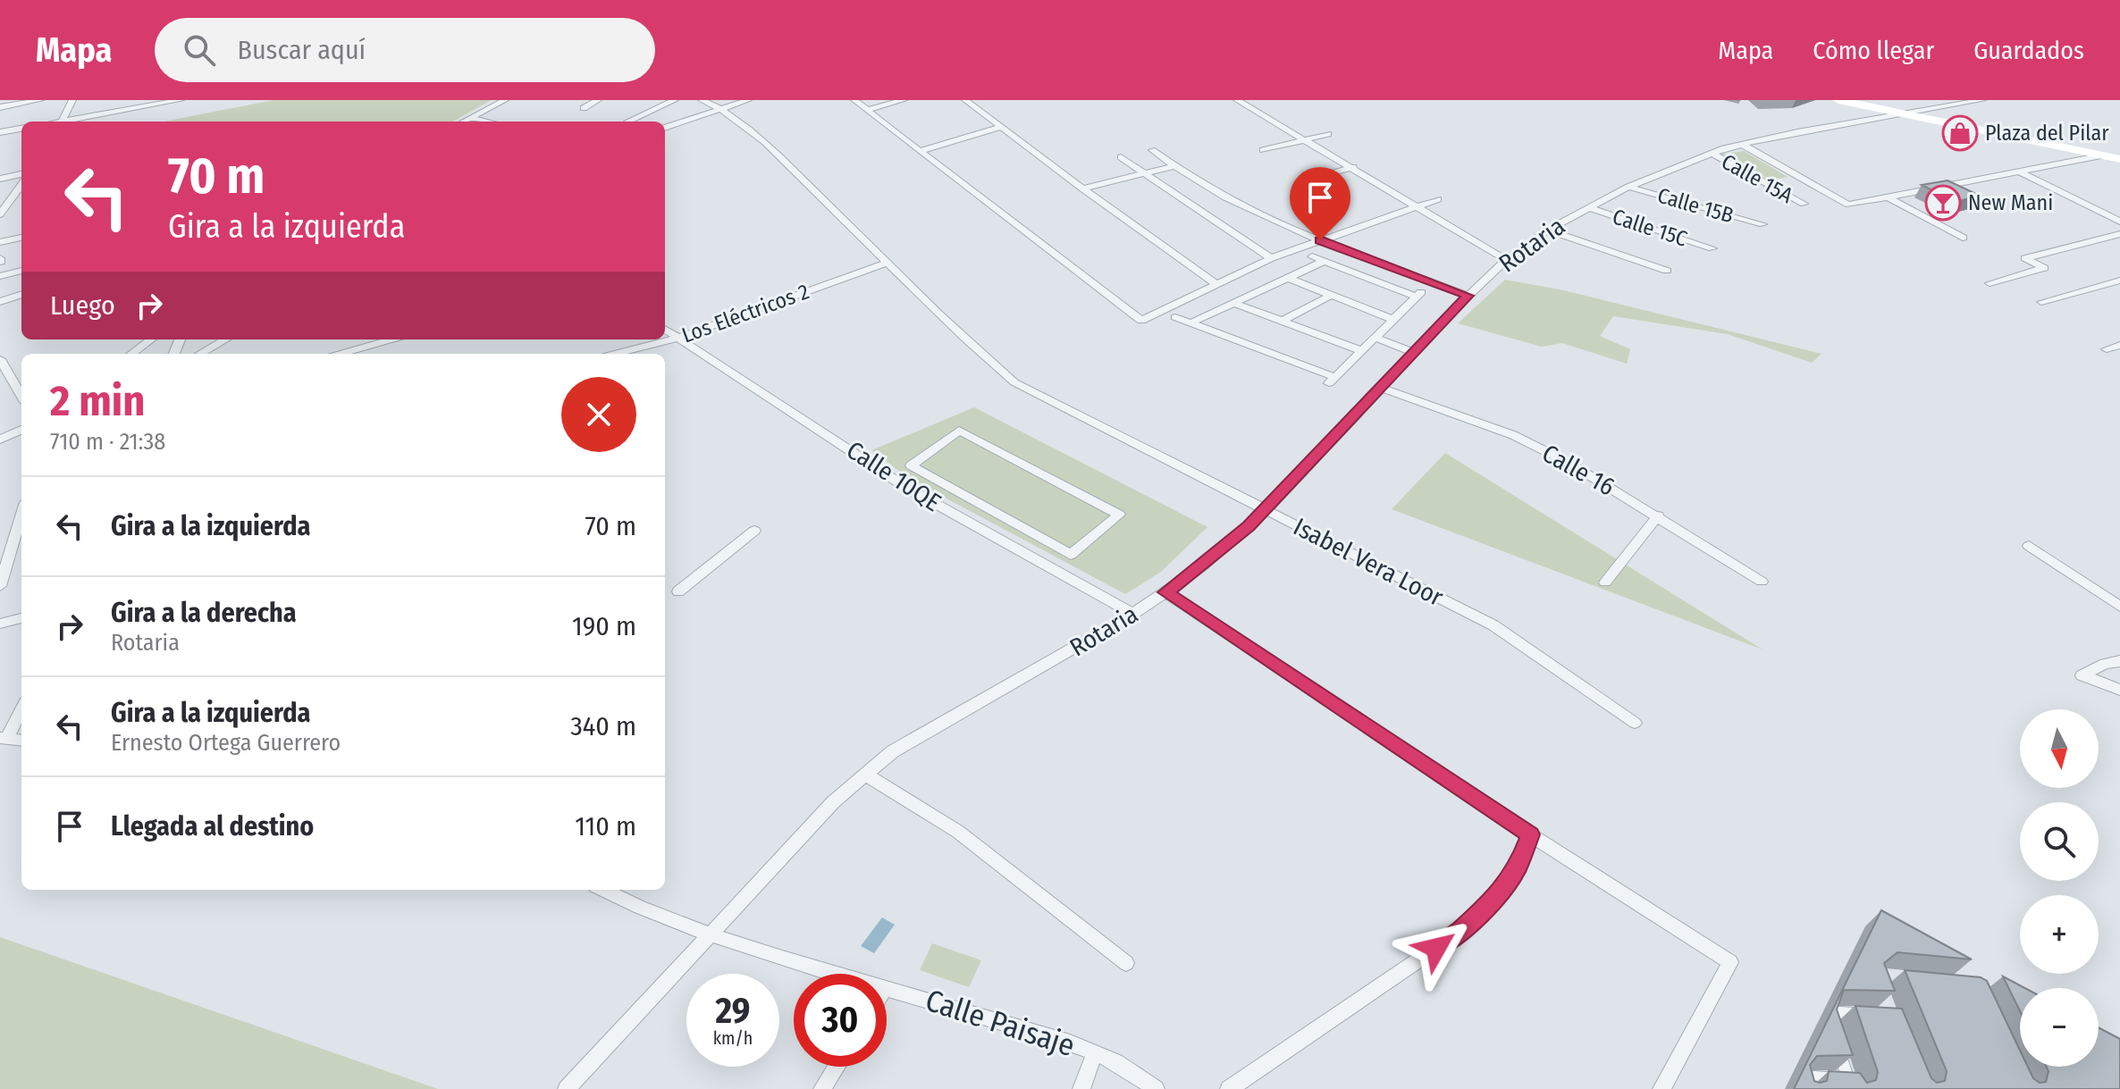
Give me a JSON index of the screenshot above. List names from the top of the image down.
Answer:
{
  "streets": {
    "street": [
      "Calle 15A",
      "Calle 15B",
      "Calle 15C",
      "Rotaria",
      "Los Eléctricos 2",
      "Calle 16",
      "Calle 10QE",
      "Isabel Vera Loor",
      "Calle Paisaje"
    ]
  },
  "crossings": [
    ["Calle 15A", "Rotaria"],
    ["Calle 15B", "Rotaria"],
    ["Calle 15C", "Rotaria"],
    ["Rotaria", "Calle 16"],
    ["Rotaria", "Calle 10QE"],
    ["Rotaria", "Isabel Vera Loor"],
    ["Rotaria", "Calle Paisaje"],
    ["Los Eléctricos 2", "Calle 10QE"],
    ["Los Eléctricos 2", "Isabel Vera Loor"]
  ],
  "places": {
    "shop": ["Plaza del Pilar"],
    "bar": ["New Mani"]
  },
  "north": "bottom",
  "page": {
    "header": "Mapa",
    "search": "Buscar aquí",
    "nav": ["Mapa", "Cómo llegar", "Guardados"],
    "turn": ["70 m", "Gira a la izquierda"],
    "then": "Luego",
    "heading": ["2 min", "710 m · 21:38"],
    "list": [
      {
        "name": "Gira a la izquierda",
        "value": "70 m"
      },
      {
        "name": "Gira a la derecha",
        "note": "Rotaria",
        "value": "190 m"
      },
      {
        "name": "Gira a la izquierda",
        "note": "Ernesto Ortega Guerrero",
        "value": "340 m"
      },
      {
        "name": "Llegada al destino",
        "value": "110 m"
      }
    ],
    "map_buttons": ["+", "−"],
    "speed": "29 km/h",
    "limit": "30"
  }
}
